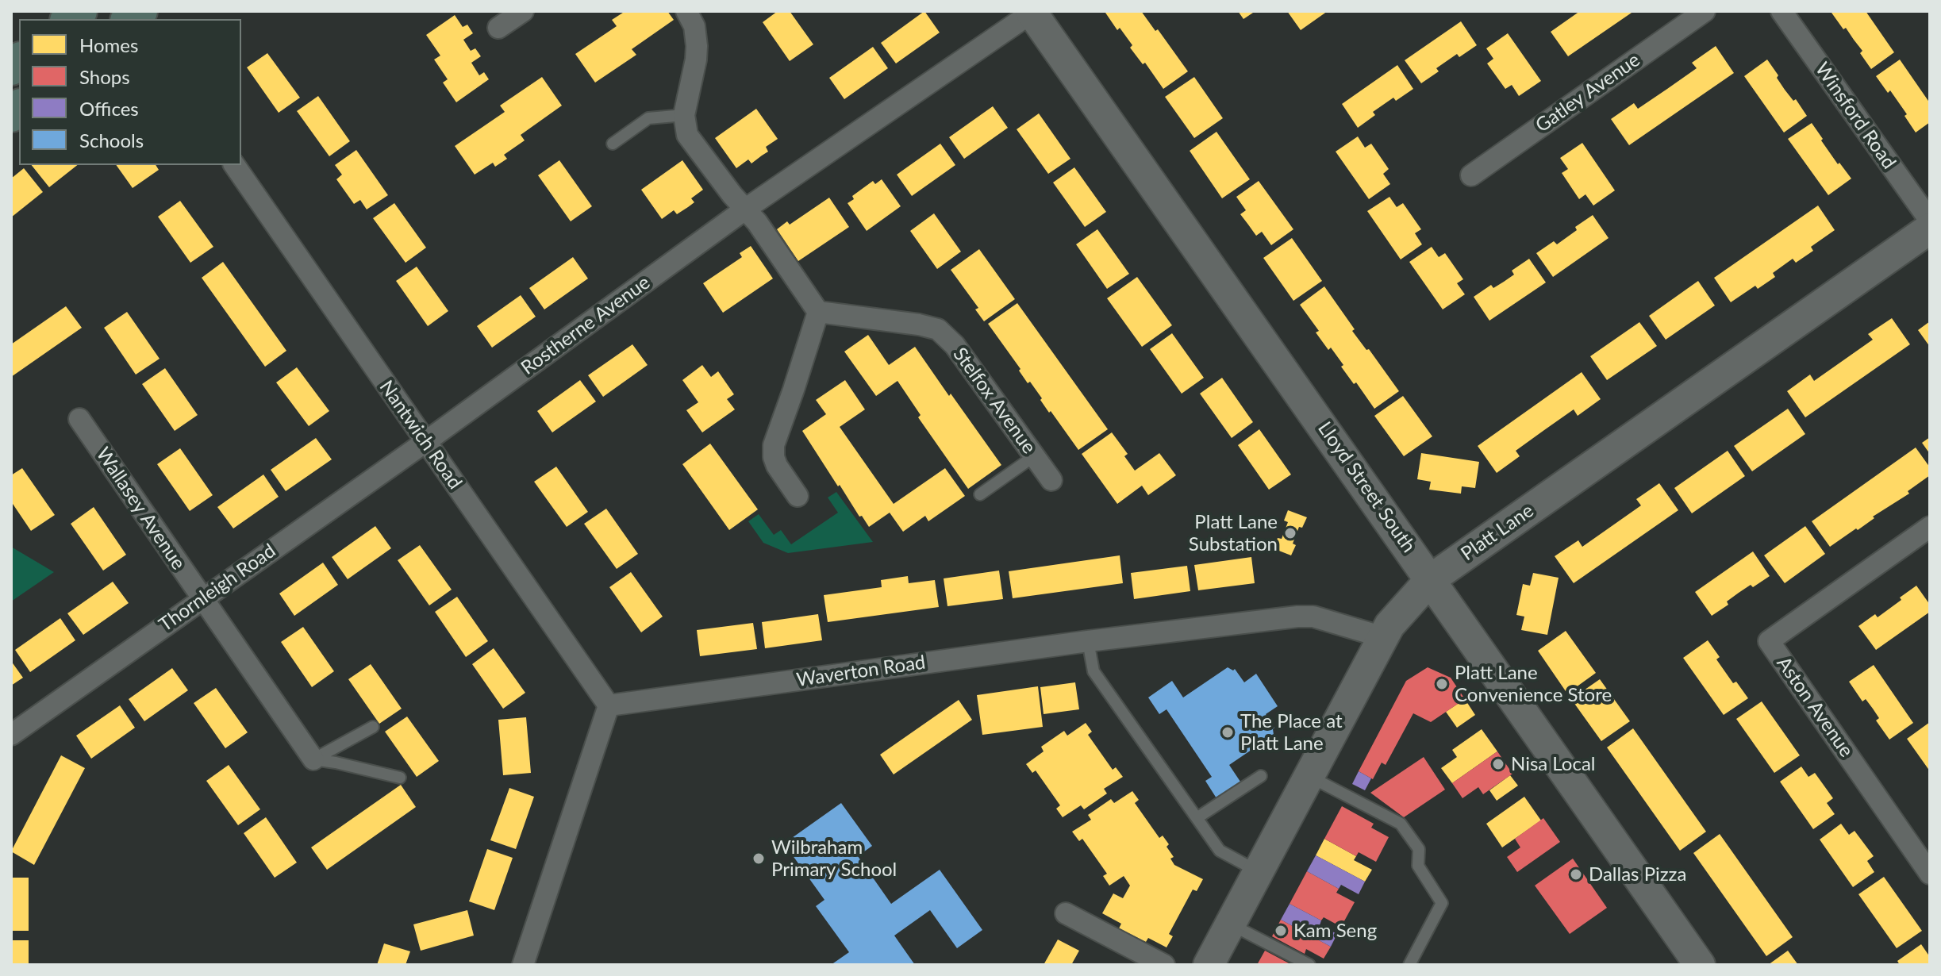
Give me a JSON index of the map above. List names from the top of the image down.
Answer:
{
  "streets": {
    "street": [
      "Gatley Avenue",
      "Winsford Road",
      "Rostherne Avenue",
      "Stelfox Avenue",
      "Nantwich Road",
      "Lloyd Street South",
      "Wallasey Avenue",
      "Platt Lane",
      "Thornleigh Road",
      "Waverton Road",
      "Aston Avenue"
    ]
  },
  "crossings": [
    ["Rostherne Avenue", "Nantwich Road"],
    ["Rostherne Avenue", "Lloyd Street South"],
    ["Rostherne Avenue", "Thornleigh Road"],
    ["Nantwich Road", "Thornleigh Road"],
    ["Nantwich Road", "Waverton Road"],
    ["Lloyd Street South", "Platt Lane"],
    ["Wallasey Avenue", "Thornleigh Road"],
    ["Platt Lane", "Waverton Road"]
  ],
  "places": [
    "Platt Lane Substation",
    "Platt Lane Convenience Store",
    "The Place at Platt Lane",
    "Nisa Local",
    "Wilbraham Primary School",
    "Dallas Pizza",
    "Kam Seng"
  ],
  "legend": [
    "Homes",
    "Shops",
    "Offices",
    "Schools"
  ]
}
